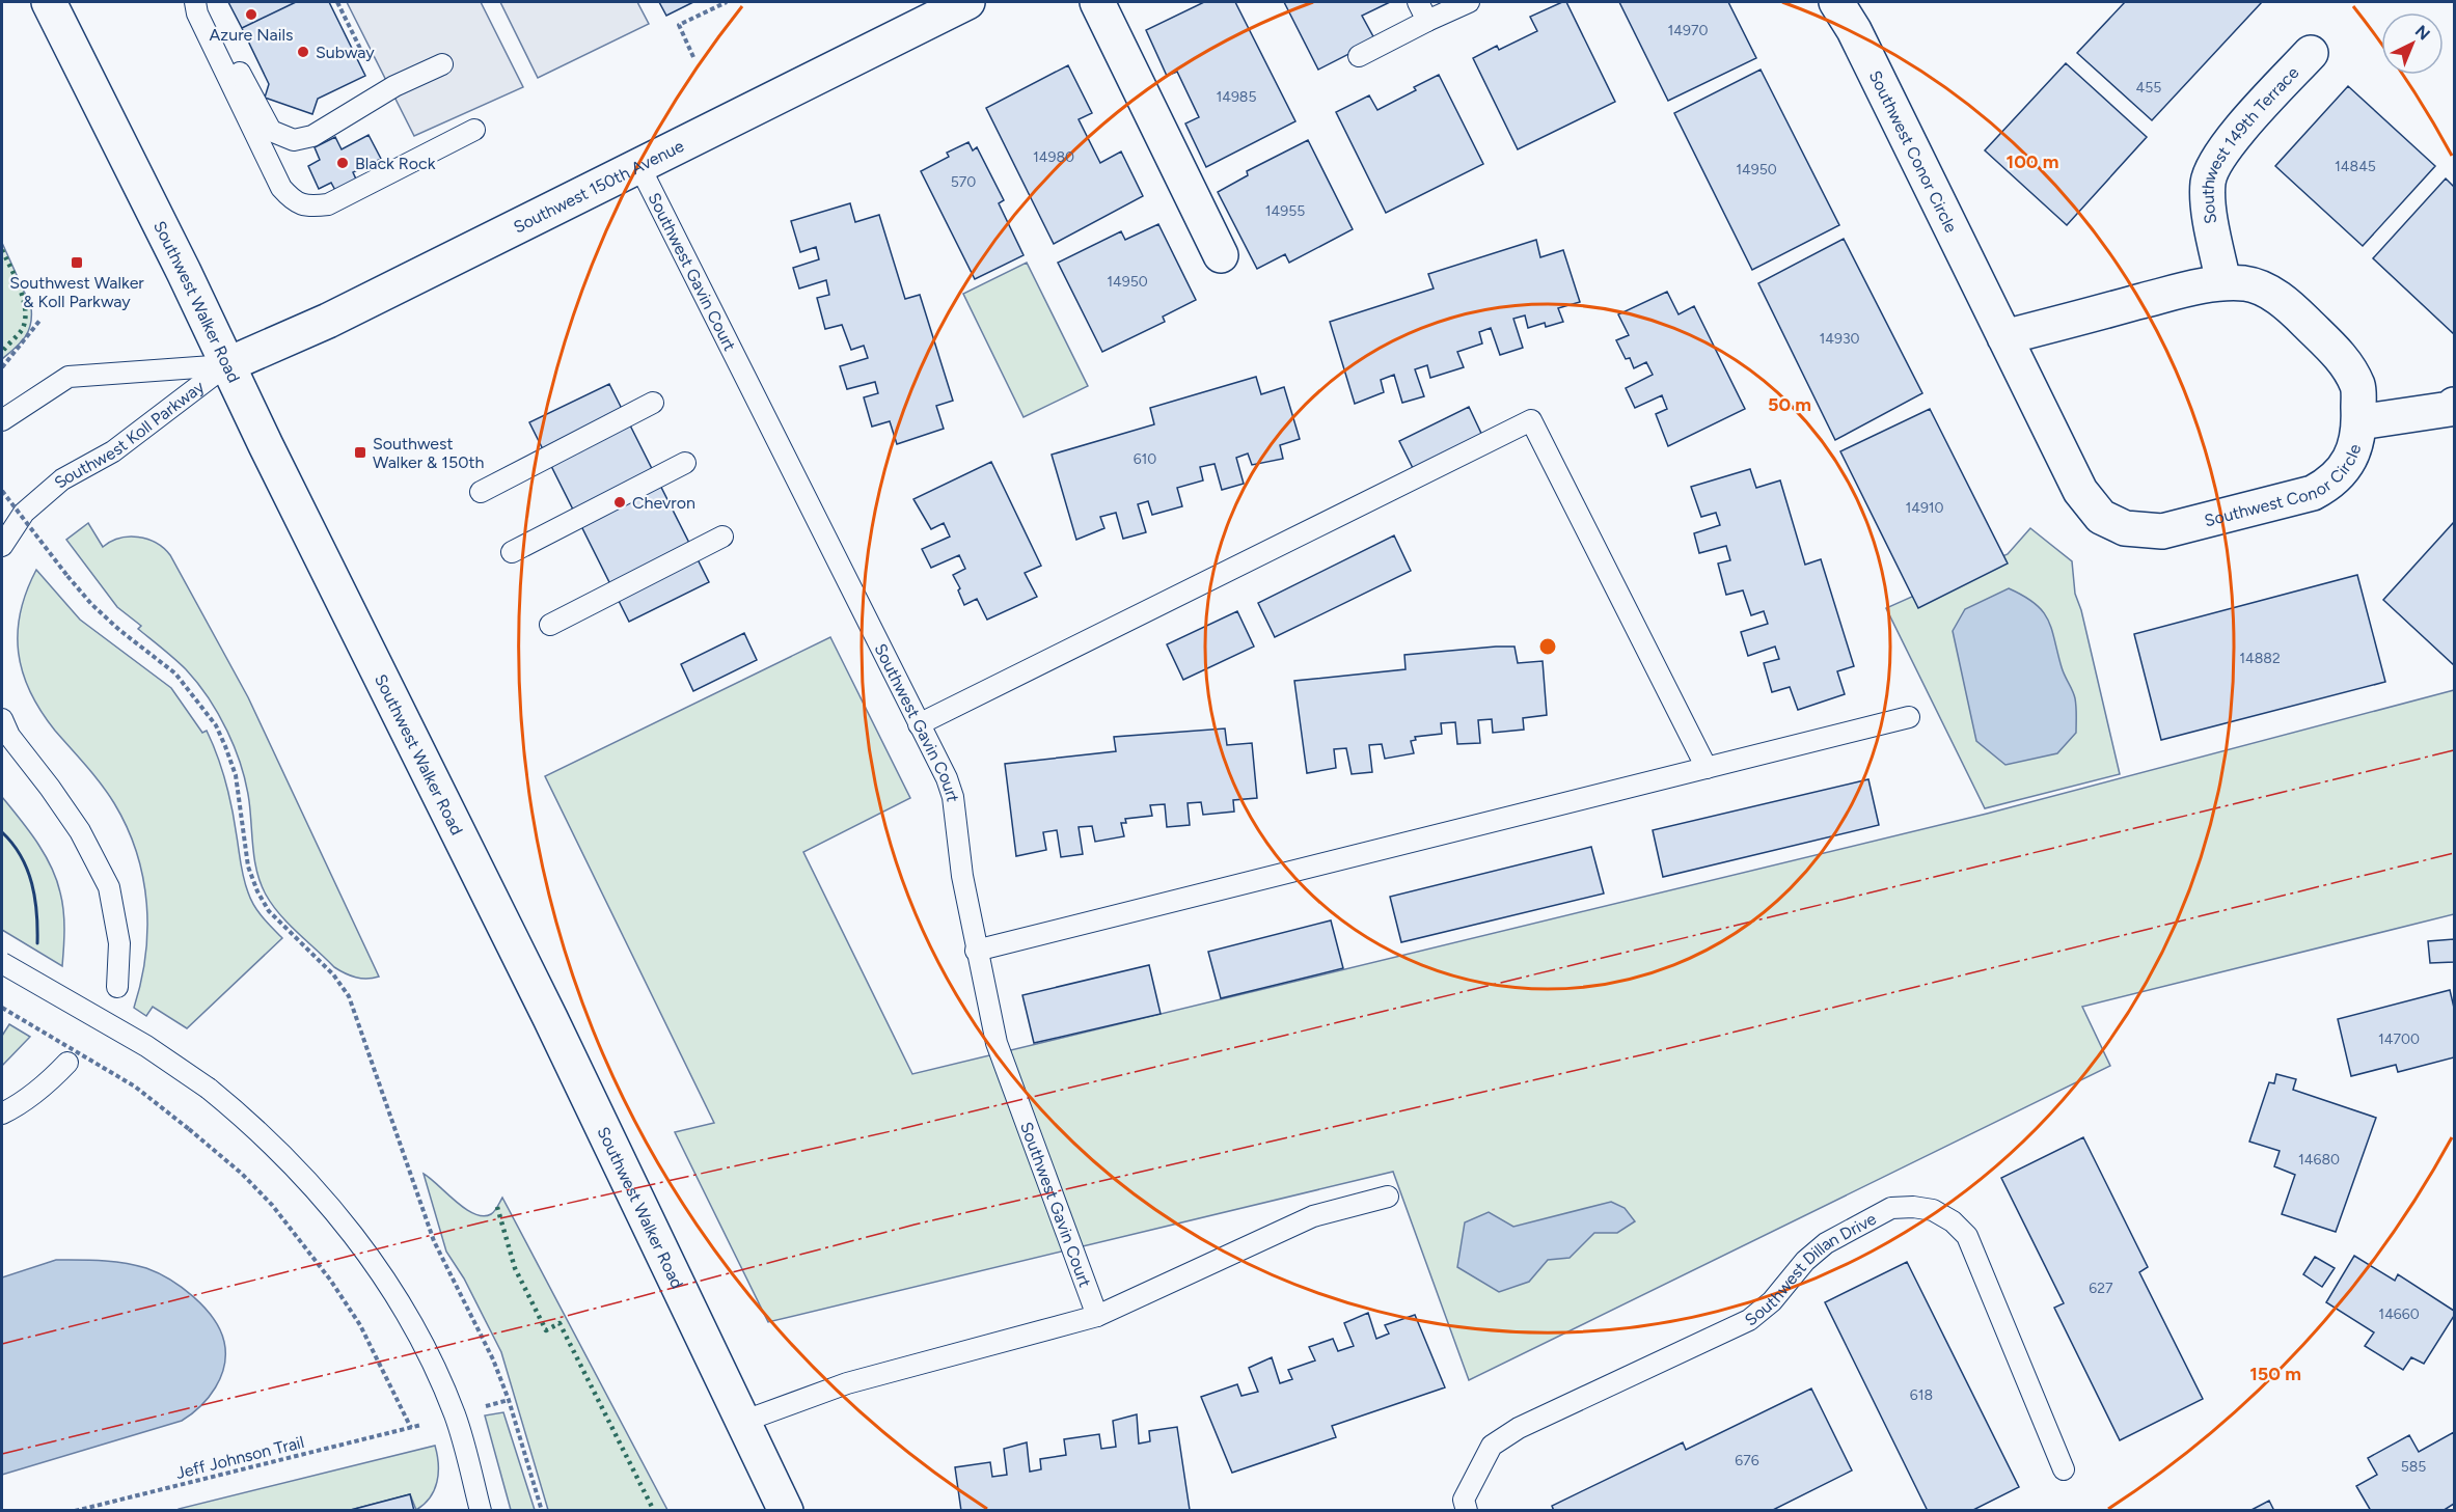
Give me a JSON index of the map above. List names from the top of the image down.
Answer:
{
  "streets": {
    "street": [
      "Southwest 149th Terrace",
      "Southwest Conor Circle",
      "Southwest 150th Avenue",
      "Southwest Walker Road"
    ],
    "lane": ["Southwest Gavin Court", "Southwest Koll Parkway", "Southwest Dillan Drive"],
    "path": ["Jeff Johnson Trail"]
  },
  "crossings": [
    ["Southwest 149th Terrace", "Southwest Conor Circle"],
    ["Southwest 150th Avenue", "Southwest Gavin Court"],
    ["Southwest 150th Avenue", "Southwest Walker Road"],
    ["Southwest 150th Avenue", "Southwest Koll Parkway"],
    ["Southwest Walker Road", "Southwest Koll Parkway"]
  ],
  "places": {
    "other": [
      "Azure Nails",
      "Subway",
      "Black Rock",
      "Chevron"
    ],
    "transit": ["Southwest Walker & Koll Parkway", "Southwest Walker & 150th"]
  },
  "house_numbers": [
    "14970",
    "455",
    "14985",
    "14980",
    "14845",
    "14950",
    "570",
    "14955",
    "14950",
    "14930",
    "610",
    "14910",
    "14882",
    "14700",
    "14680",
    "627",
    "14660",
    "618",
    "676",
    "585"
  ],
  "north": "top right",
  "rings": ["100 m", "50 m", "150 m"]
}
